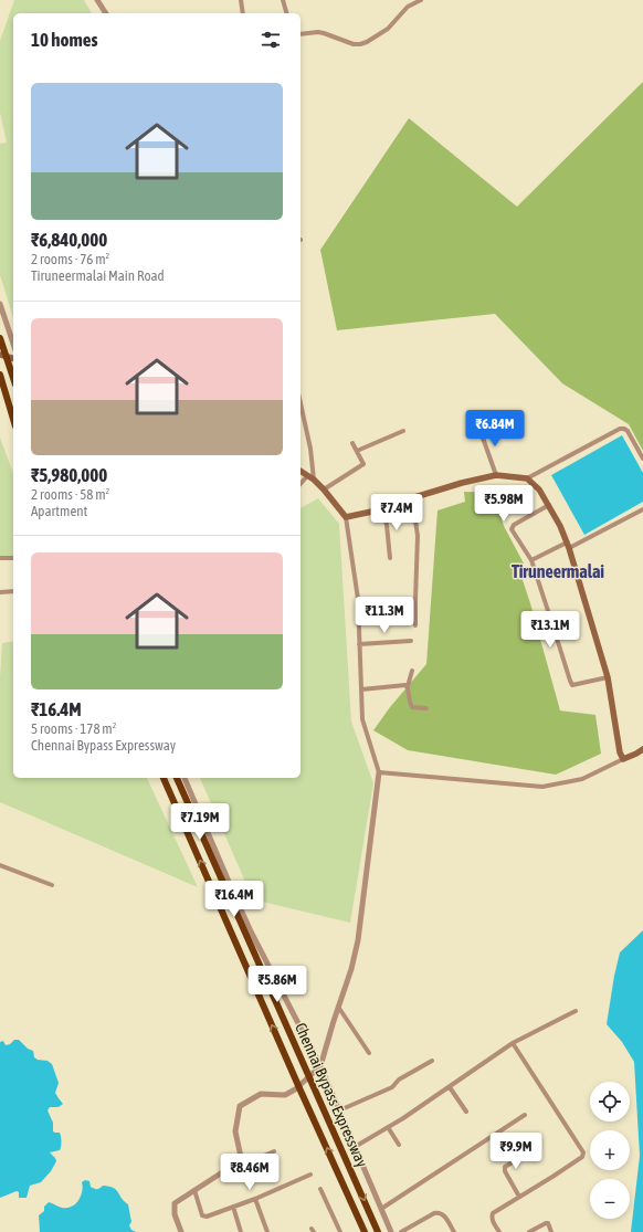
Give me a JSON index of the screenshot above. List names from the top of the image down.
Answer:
{
  "streets": {
    "highway": ["Chennai Bypass Expressway"]
  },
  "districts": ["Tiruneermalai"],
  "page": {
    "heading": "10 homes",
    "list": [
      {
        "name": "₹6,840,000",
        "note": "2 rooms · 76 m² · Tiruneermalai Main Road"
      },
      {
        "name": "₹5,980,000",
        "note": "2 rooms · 58 m² · Apartment"
      },
      {
        "name": "₹16.4M",
        "note": "5 rooms · 178 m² · Chennai Bypass Expressway"
      }
    ],
    "price": [
      "₹6.84M",
      "₹5.98M",
      "₹7.4M",
      "₹11.3M",
      "₹13.1M",
      "₹7.19M",
      "₹16.4M",
      "₹5.86M",
      "₹9.9M",
      "₹8.46M"
    ],
    "map_buttons": ["+", "−"]
  }
}
